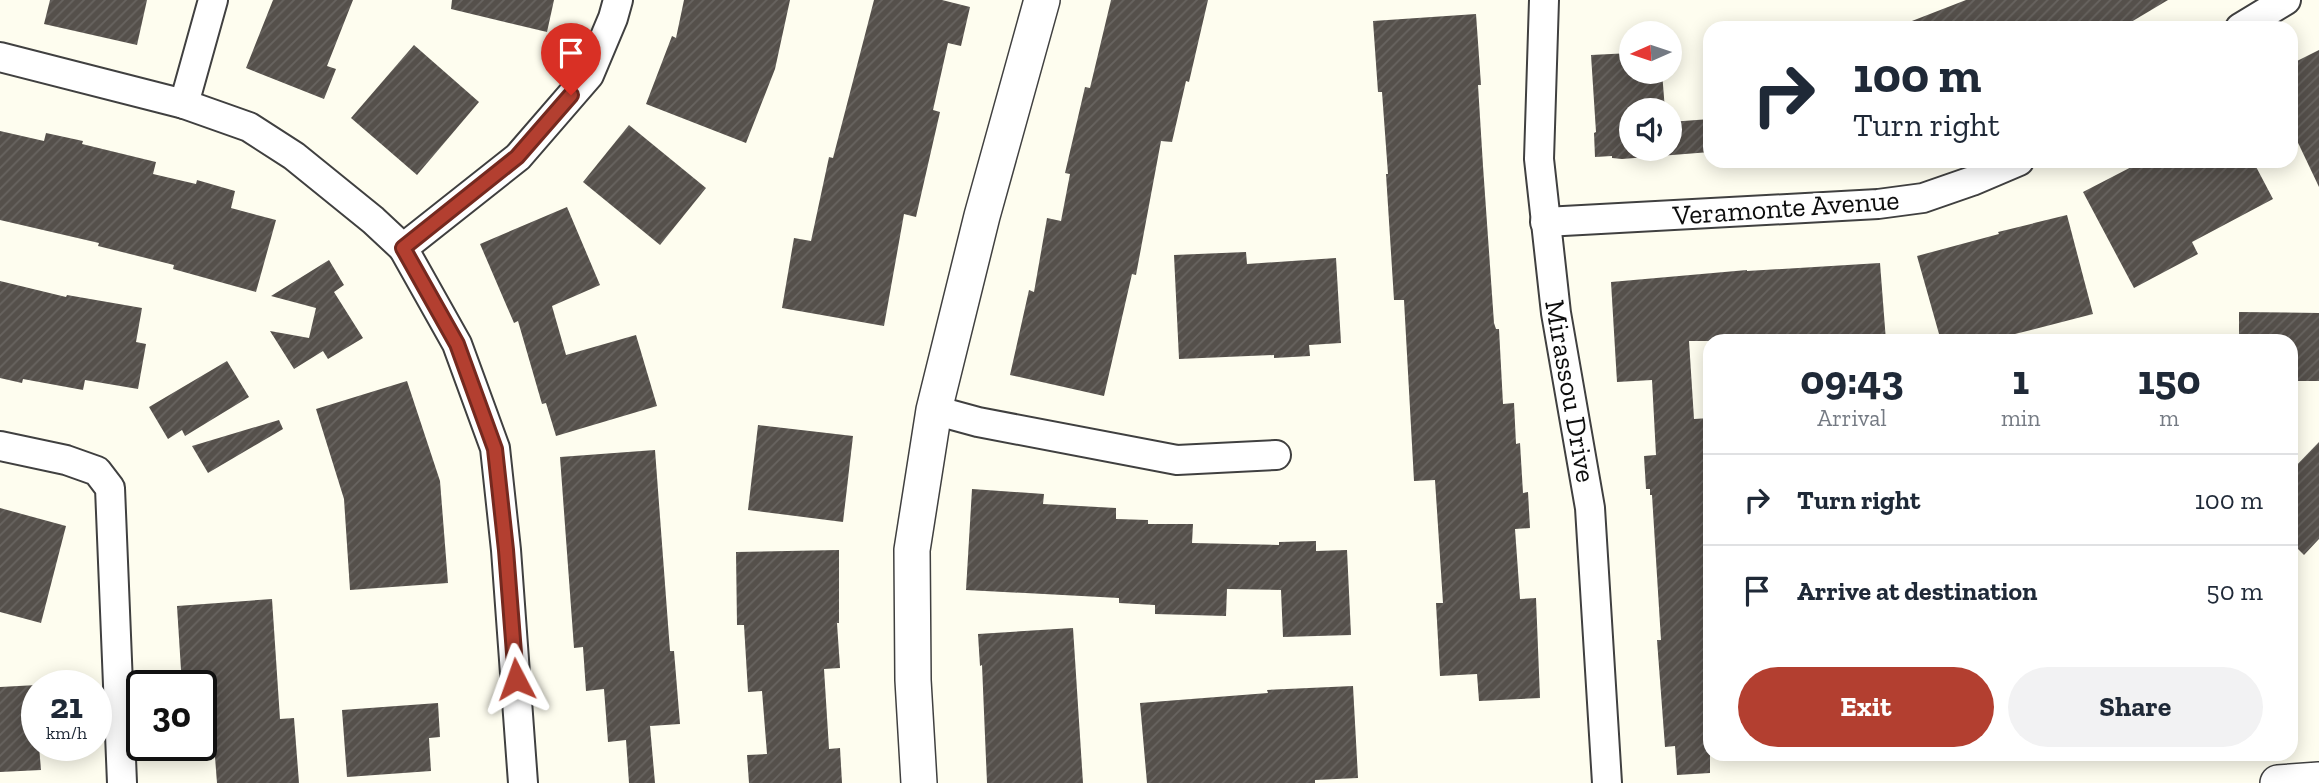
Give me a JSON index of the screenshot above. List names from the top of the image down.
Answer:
{
  "streets": {
    "street": ["Veramonte Avenue", "Mirassou Drive"]
  },
  "crossings": [
    ["Veramonte Avenue", "Mirassou Drive"]
  ],
  "north": "left",
  "page": {
    "turn": ["100 m", "Turn right"],
    "eta": [
      "09:43",
      "Arrival",
      "1",
      "min",
      "150",
      "m"
    ],
    "list": [
      {
        "name": "Turn right",
        "value": "100 m"
      },
      {
        "name": "Arrive at destination",
        "value": "50 m"
      }
    ],
    "buttons": ["Exit", "Share"],
    "speed": "21 km/h",
    "limit": "30"
  }
}
